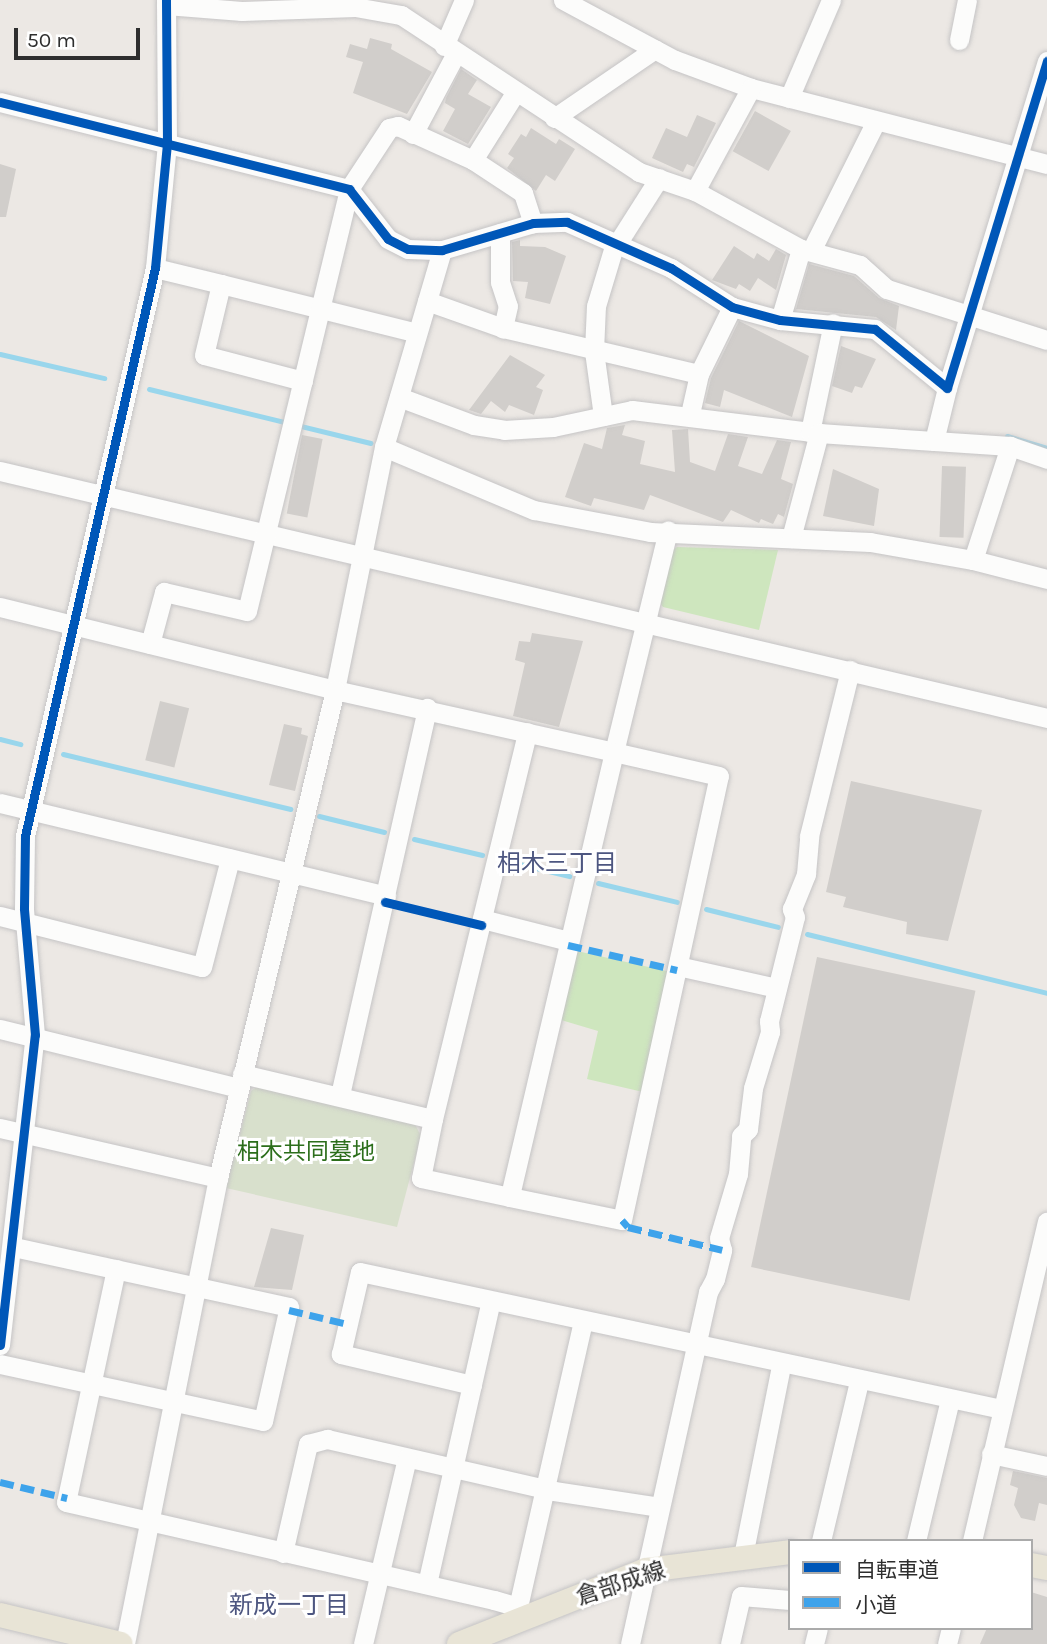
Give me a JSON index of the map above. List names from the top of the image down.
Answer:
{
  "streets": {
    "main road": ["倉部成線"]
  },
  "districts": ["相木三丁目", "新成一丁目"],
  "parks": ["相木共同墓地"],
  "legend": ["自転車道", "小道"],
  "scale_bar": "50 m"
}
